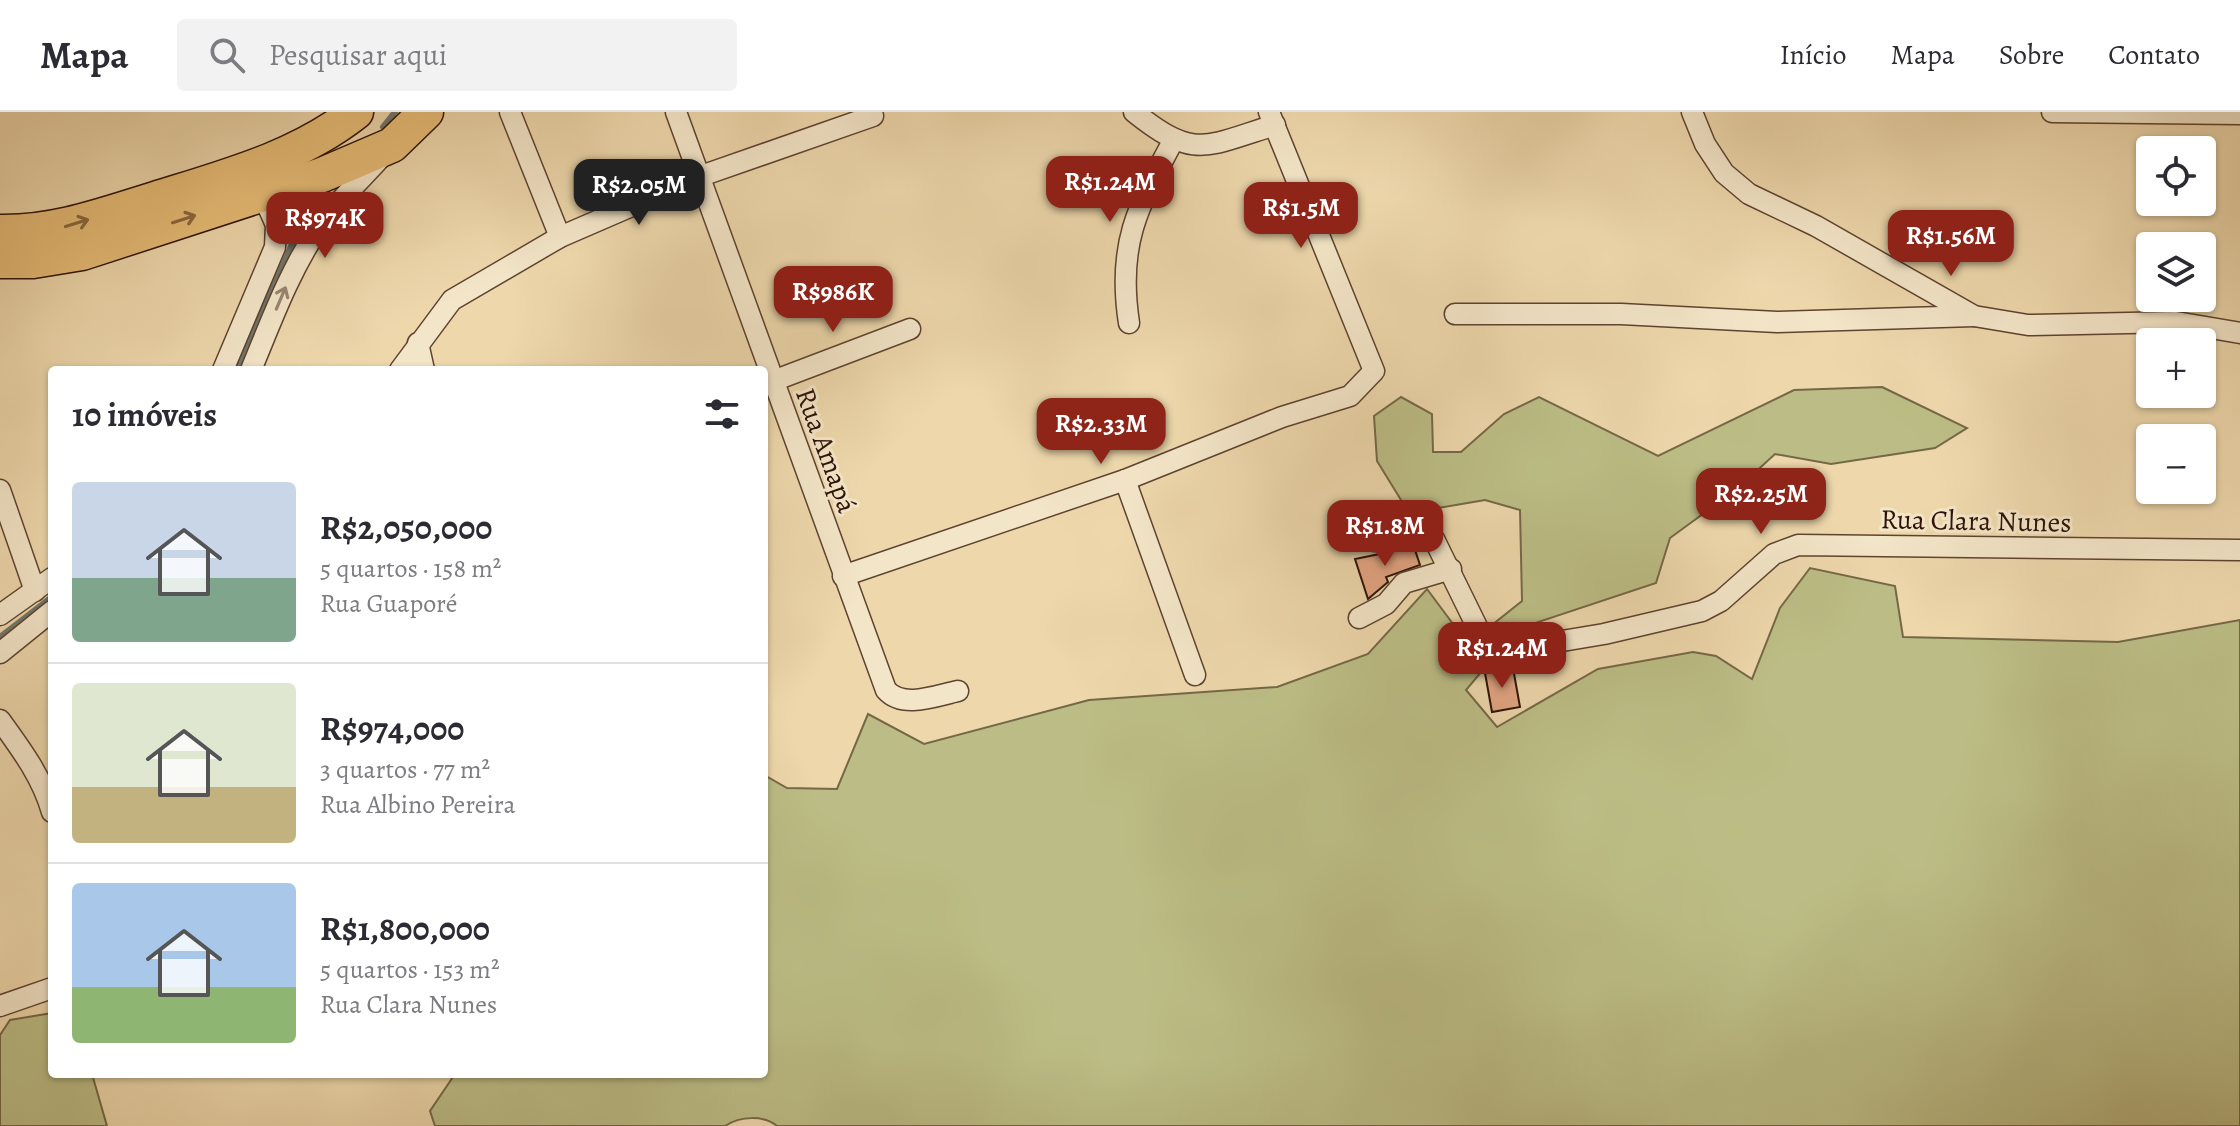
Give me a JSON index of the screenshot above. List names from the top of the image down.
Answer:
{
  "streets": {
    "street": ["Rua Amapá", "Rua Clara Nunes"]
  },
  "page": {
    "header": "Mapa",
    "search": "Pesquisar aqui",
    "nav": [
      "Início",
      "Mapa",
      "Sobre",
      "Contato"
    ],
    "map_buttons": ["+", "−"],
    "price": [
      "R$1.24M",
      "R$2.05M",
      "R$1.5M",
      "R$974K",
      "R$1.56M",
      "R$986K",
      "R$2.33M",
      "R$2.25M",
      "R$1.8M",
      "R$1.24M"
    ],
    "heading": "10 imóveis",
    "list": [
      {
        "name": "R$2,050,000",
        "note": "5 quartos · 158 m² · Rua Guaporé"
      },
      {
        "name": "R$974,000",
        "note": "3 quartos · 77 m² · Rua Albino Pereira"
      },
      {
        "name": "R$1,800,000",
        "note": "5 quartos · 153 m² · Rua Clara Nunes"
      }
    ]
  }
}
